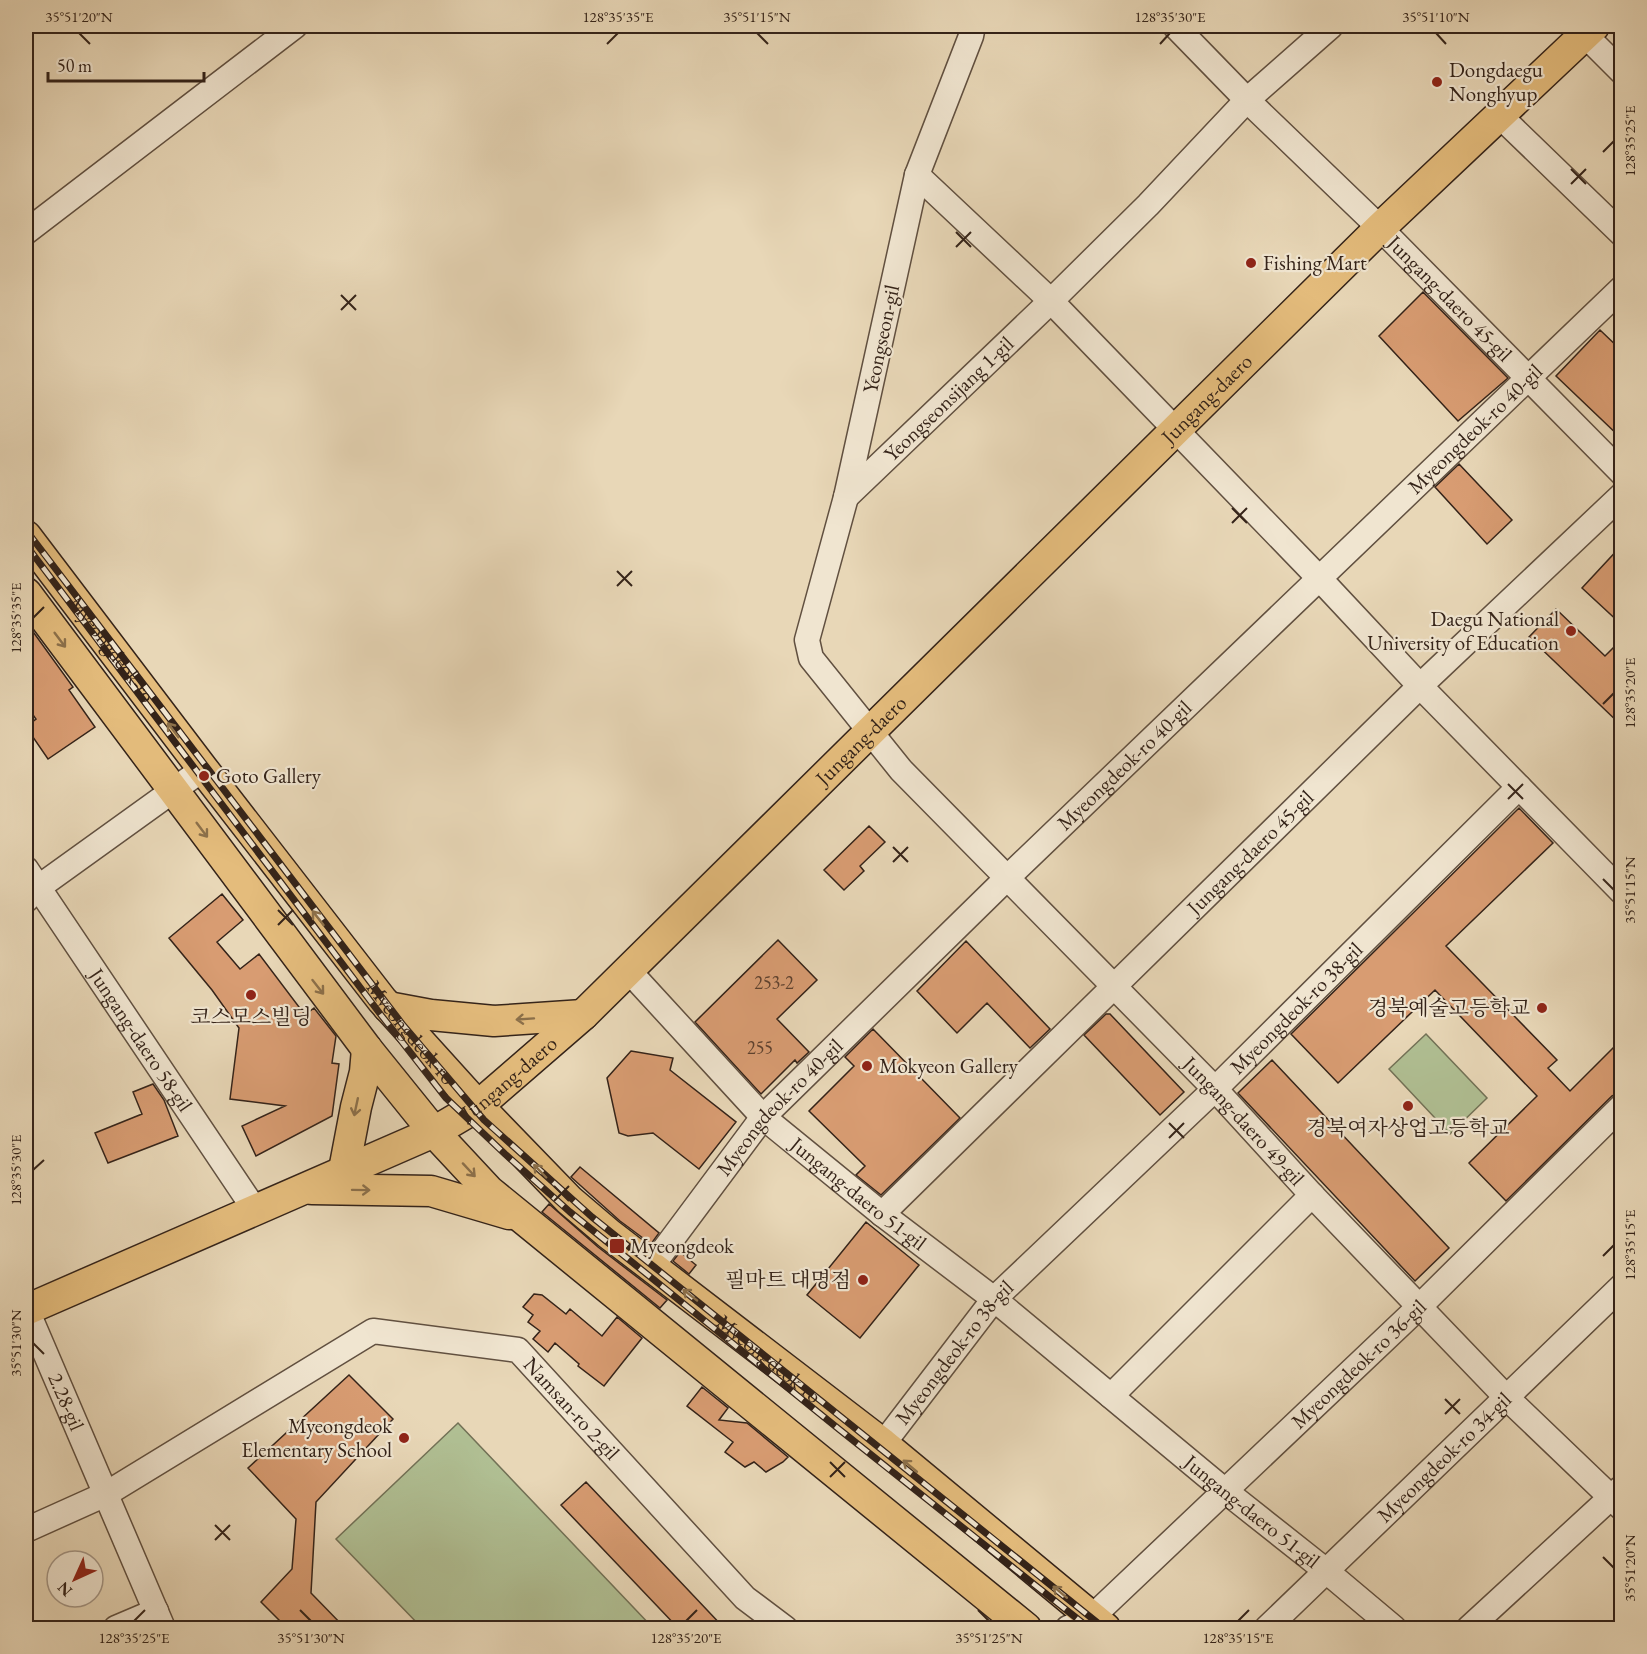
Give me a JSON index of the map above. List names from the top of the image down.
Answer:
{
  "streets": {
    "main road": ["Jungang-daero", "Myeongdeok-ro"],
    "street": [
      "Jungang-daero 45-gil",
      "Yeongseon-gil",
      "Yeongseonsijang 1-gil",
      "Myeongdeok-ro 40-gil",
      "Myeongdeok-ro 38-gil",
      "Jungang-daero 58-gil",
      "Jungang-daero 49-gil",
      "Jungang-daero 51-gil",
      "Myeongdeok-ro 36-gil",
      "2.28-gil",
      "Namsan-ro 2-gil",
      "Myeongdeok-ro 34-gil"
    ]
  },
  "crossings": [
    ["Jungang-daero 45-gil", "Yeongseonsijang 1-gil"],
    ["Jungang-daero 45-gil", "Jungang-daero"],
    ["Jungang-daero 45-gil", "Myeongdeok-ro 40-gil"],
    ["Jungang-daero 45-gil", "Jungang-daero 49-gil"],
    ["Jungang-daero 45-gil", "Jungang-daero 51-gil"],
    ["Yeongseon-gil", "Yeongseonsijang 1-gil"],
    ["Yeongseon-gil", "Jungang-daero 49-gil"],
    ["Jungang-daero", "Myeongdeok-ro"],
    ["Jungang-daero", "Jungang-daero 58-gil"],
    ["Jungang-daero", "Jungang-daero 49-gil"],
    ["Jungang-daero", "Jungang-daero 51-gil"],
    ["Jungang-daero", "2.28-gil"],
    ["Myeongdeok-ro 40-gil", "Myeongdeok-ro"],
    ["Myeongdeok-ro 40-gil", "Jungang-daero 49-gil"],
    ["Myeongdeok-ro 40-gil", "Jungang-daero 51-gil"],
    ["Myeongdeok-ro", "Myeongdeok-ro 38-gil"],
    ["Myeongdeok-ro", "Myeongdeok-ro 36-gil"],
    ["Myeongdeok-ro 38-gil", "Jungang-daero 49-gil"],
    ["Myeongdeok-ro 38-gil", "Jungang-daero 51-gil"],
    ["Jungang-daero 49-gil", "Myeongdeok-ro 36-gil"],
    ["Jungang-daero 49-gil", "Myeongdeok-ro 34-gil"],
    ["Jungang-daero 51-gil", "Myeongdeok-ro 36-gil"],
    ["Jungang-daero 51-gil", "Myeongdeok-ro 34-gil"],
    ["2.28-gil", "Namsan-ro 2-gil"]
  ],
  "places": {
    "other": [
      "Dongdaegu Nonghyup",
      "Fishing Mart",
      "Daegu National University of Education",
      "Goto Gallery",
      "코스모스빌딩",
      "경북예술고등학교",
      "Mokyeon Gallery",
      "경북여자상업고등학교",
      "필마트 대명점",
      "Myeongdeok Elementary School"
    ],
    "transit": ["Myeongdeok"]
  },
  "house_numbers": ["253-2", "255"],
  "scale_bar": "50 m",
  "north": "bottom left",
  "coordinates": [
    "35°51'20\"N",
    "128°35'35\"E",
    "35°51'15\"N",
    "128°35'30\"E",
    "35°51'10\"N",
    "128°35'25\"E",
    "128°35'20\"E",
    "128°35'15\"E",
    "35°51'30\"N",
    "35°51'25\"N"
  ]
}
